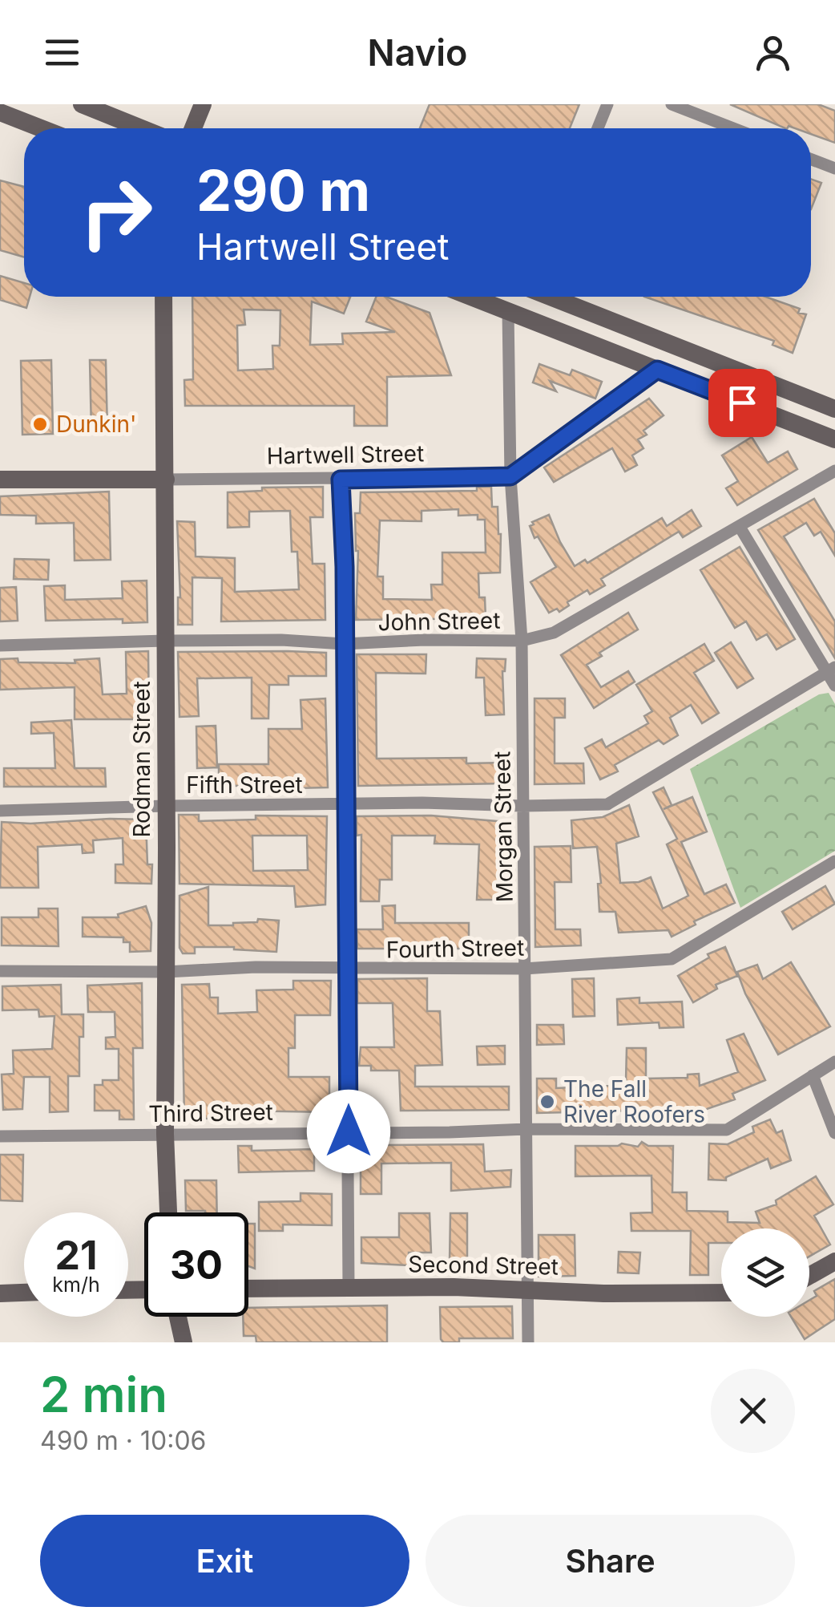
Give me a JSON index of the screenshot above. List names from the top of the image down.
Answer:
{
  "streets": {
    "main road": ["Hartwell Street", "Rodman Street", "Second Street"],
    "street": [
      "John Street",
      "Fifth Street",
      "Morgan Street",
      "Fourth Street",
      "Third Street"
    ]
  },
  "crossings": [
    ["Hartwell Street", "Rodman Street"],
    ["Hartwell Street", "Morgan Street"],
    ["John Street", "Rodman Street"],
    ["John Street", "Morgan Street"],
    ["Rodman Street", "Fifth Street"],
    ["Rodman Street", "Fourth Street"],
    ["Rodman Street", "Third Street"],
    ["Fifth Street", "Morgan Street"],
    ["Morgan Street", "Fourth Street"],
    ["Morgan Street", "Third Street"],
    ["Morgan Street", "Second Street"]
  ],
  "places": ["Dunkin'", "The Fall River Roofers"],
  "page": {
    "header": "Navio",
    "turn": ["290 m", "Hartwell Street"],
    "speed": "21 km/h",
    "limit": "30",
    "heading": ["2 min", "490 m · 10:06"],
    "buttons": ["Exit", "Share"]
  }
}
